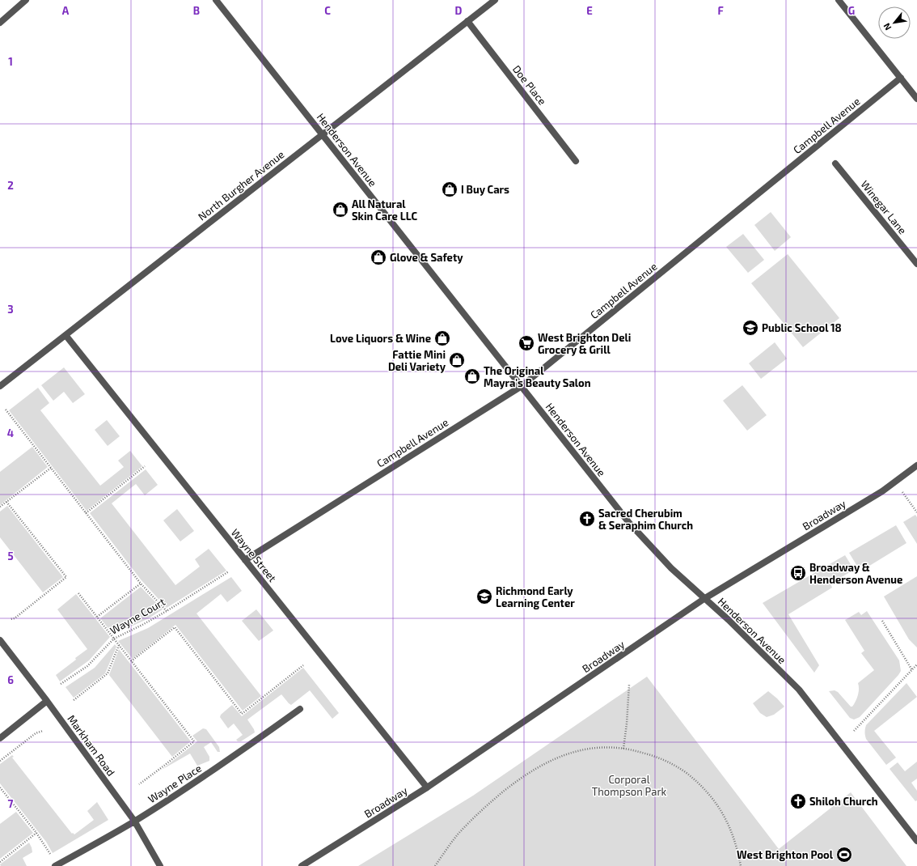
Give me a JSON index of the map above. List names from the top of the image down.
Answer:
{
  "streets": {
    "street": [
      "Doe Place",
      "Campbell Avenue",
      "Henderson Avenue",
      "North Burgher Avenue",
      "Winegar Lane",
      "Broadway",
      "Wayne Street",
      "Markham Road",
      "Wayne Place"
    ],
    "path": ["Wayne Court"]
  },
  "crossings": [
    ["Doe Place", "North Burgher Avenue"],
    ["Campbell Avenue", "Henderson Avenue"],
    ["Campbell Avenue", "Wayne Street"],
    ["Henderson Avenue", "North Burgher Avenue"],
    ["Henderson Avenue", "Broadway"],
    ["North Burgher Avenue", "Wayne Street"],
    ["Broadway", "Wayne Street"],
    ["Markham Road", "Wayne Place"]
  ],
  "parks": ["Corporal Thompson Park"],
  "places": {
    "shop": [
      "I Buy Cars",
      "All Natural Skin Care LLC",
      "Glove & Safety",
      "Love Liquors & Wine",
      "Fattie Mini Deli Variety",
      "The Original Mayra's Beauty Salon"
    ],
    "school or university": ["Public School 18", "Richmond Early Learning Center"],
    "supermarket": ["West Brighton Deli Grocery & Grill"],
    "church": ["Sacred Cherubim & Seraphim Church", "Shiloh Church"],
    "bus stop": ["Broadway & Henderson Avenue"],
    "sports": ["West Brighton Pool"]
  },
  "north": "bottom left",
  "grid": {
    "columns": [
      "A",
      "B",
      "C",
      "D",
      "E",
      "F",
      "G"
    ],
    "rows": [
      "1",
      "2",
      "3",
      "4",
      "5",
      "6",
      "7"
    ]
  }
}
